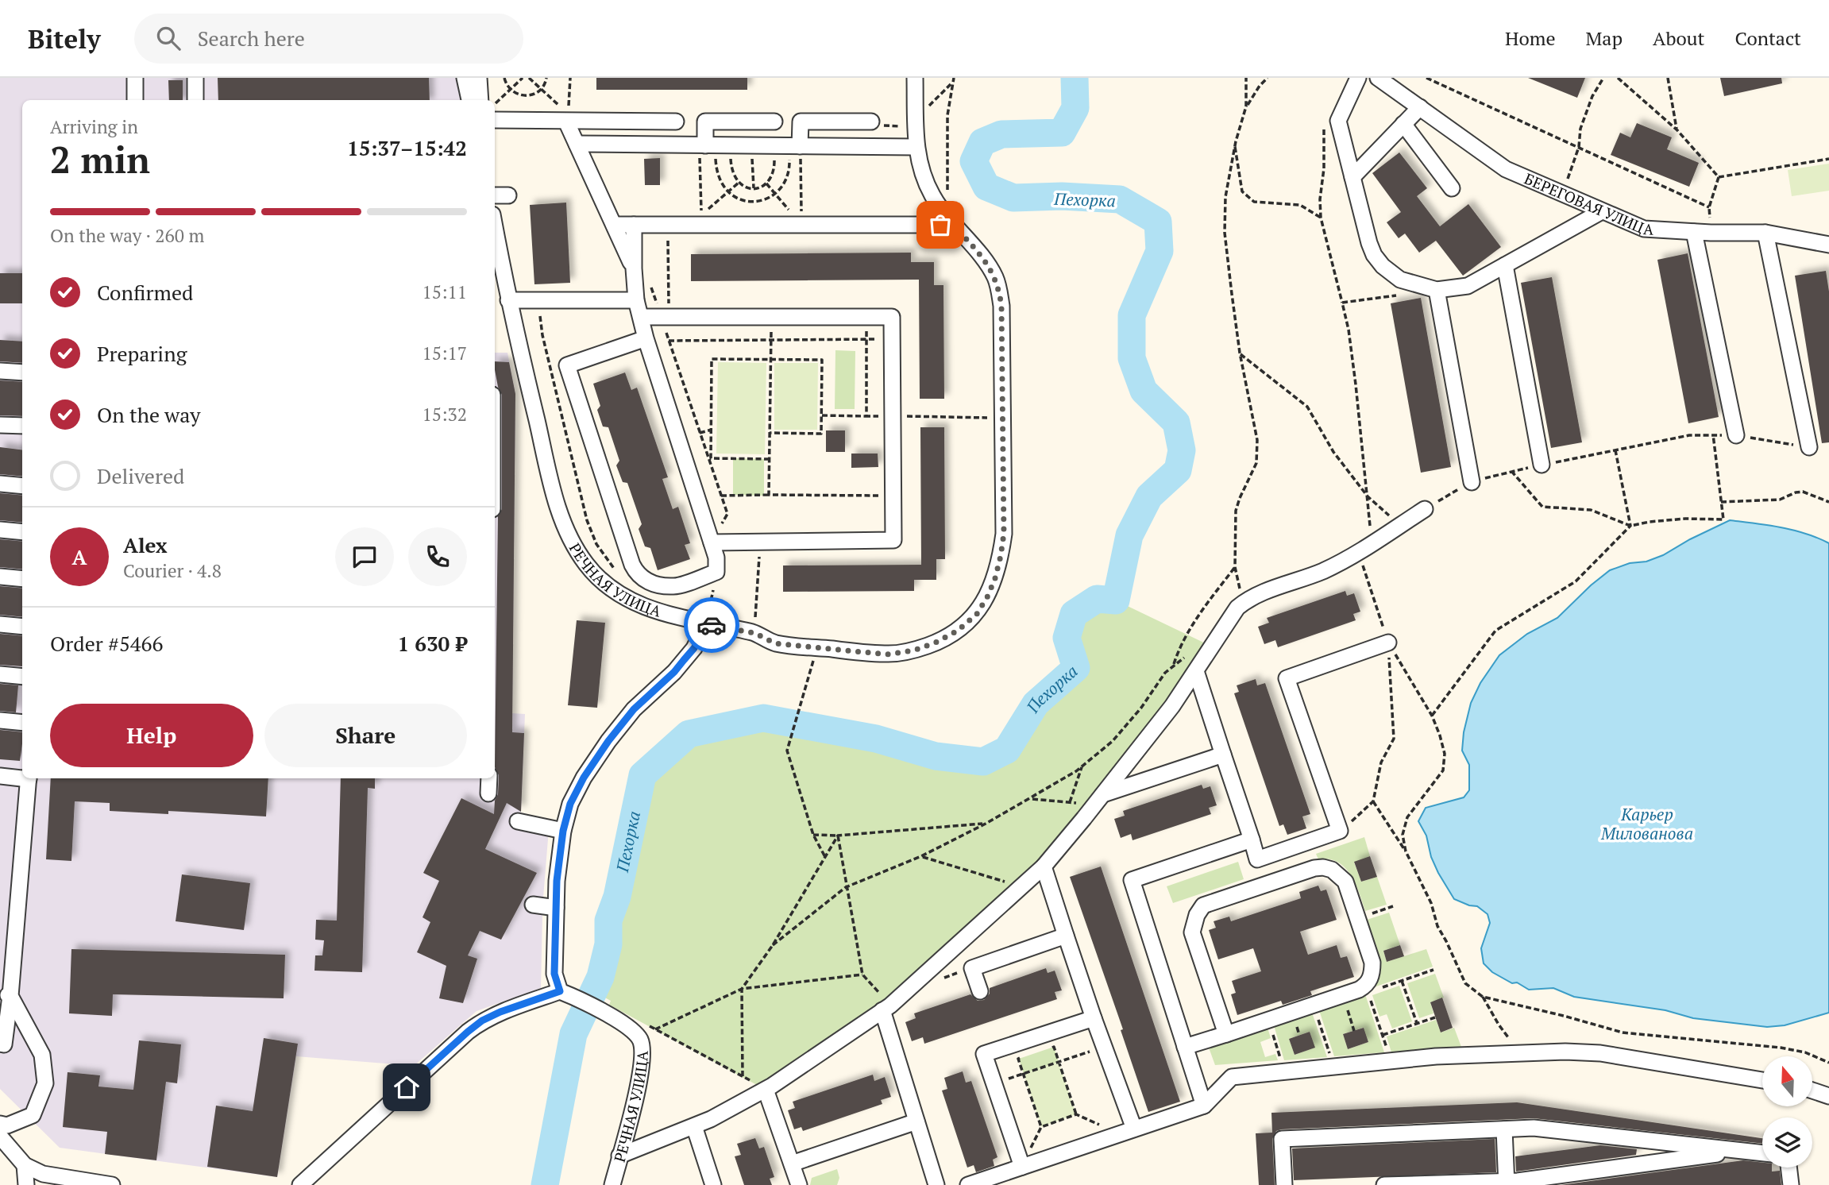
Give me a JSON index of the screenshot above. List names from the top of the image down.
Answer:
{
  "streets": {
    "street": ["БЕРЕГОВАЯ УЛИЦА", "РЕЧНАЯ УЛИЦА"]
  },
  "water": ["Пехорка", "Карьер Милованова"],
  "north": "top",
  "page": {
    "header": "Bitely",
    "search": "Search here",
    "nav": [
      "Home",
      "Map",
      "About",
      "Contact"
    ],
    "heading": ["2 min", "Arriving in", "15:37–15:42"],
    "panel": [
      "Alex",
      "Courier · 4.8",
      "Order #5466",
      "1 630 ₽"
    ],
    "bar": "On the way · 260 m",
    "list": [
      ["Confirmed", "15:11"],
      ["Preparing", "15:17"],
      ["On the way", "15:32"],
      "Delivered"
    ],
    "round": "A",
    "buttons": ["Help", "Share"]
  }
}
